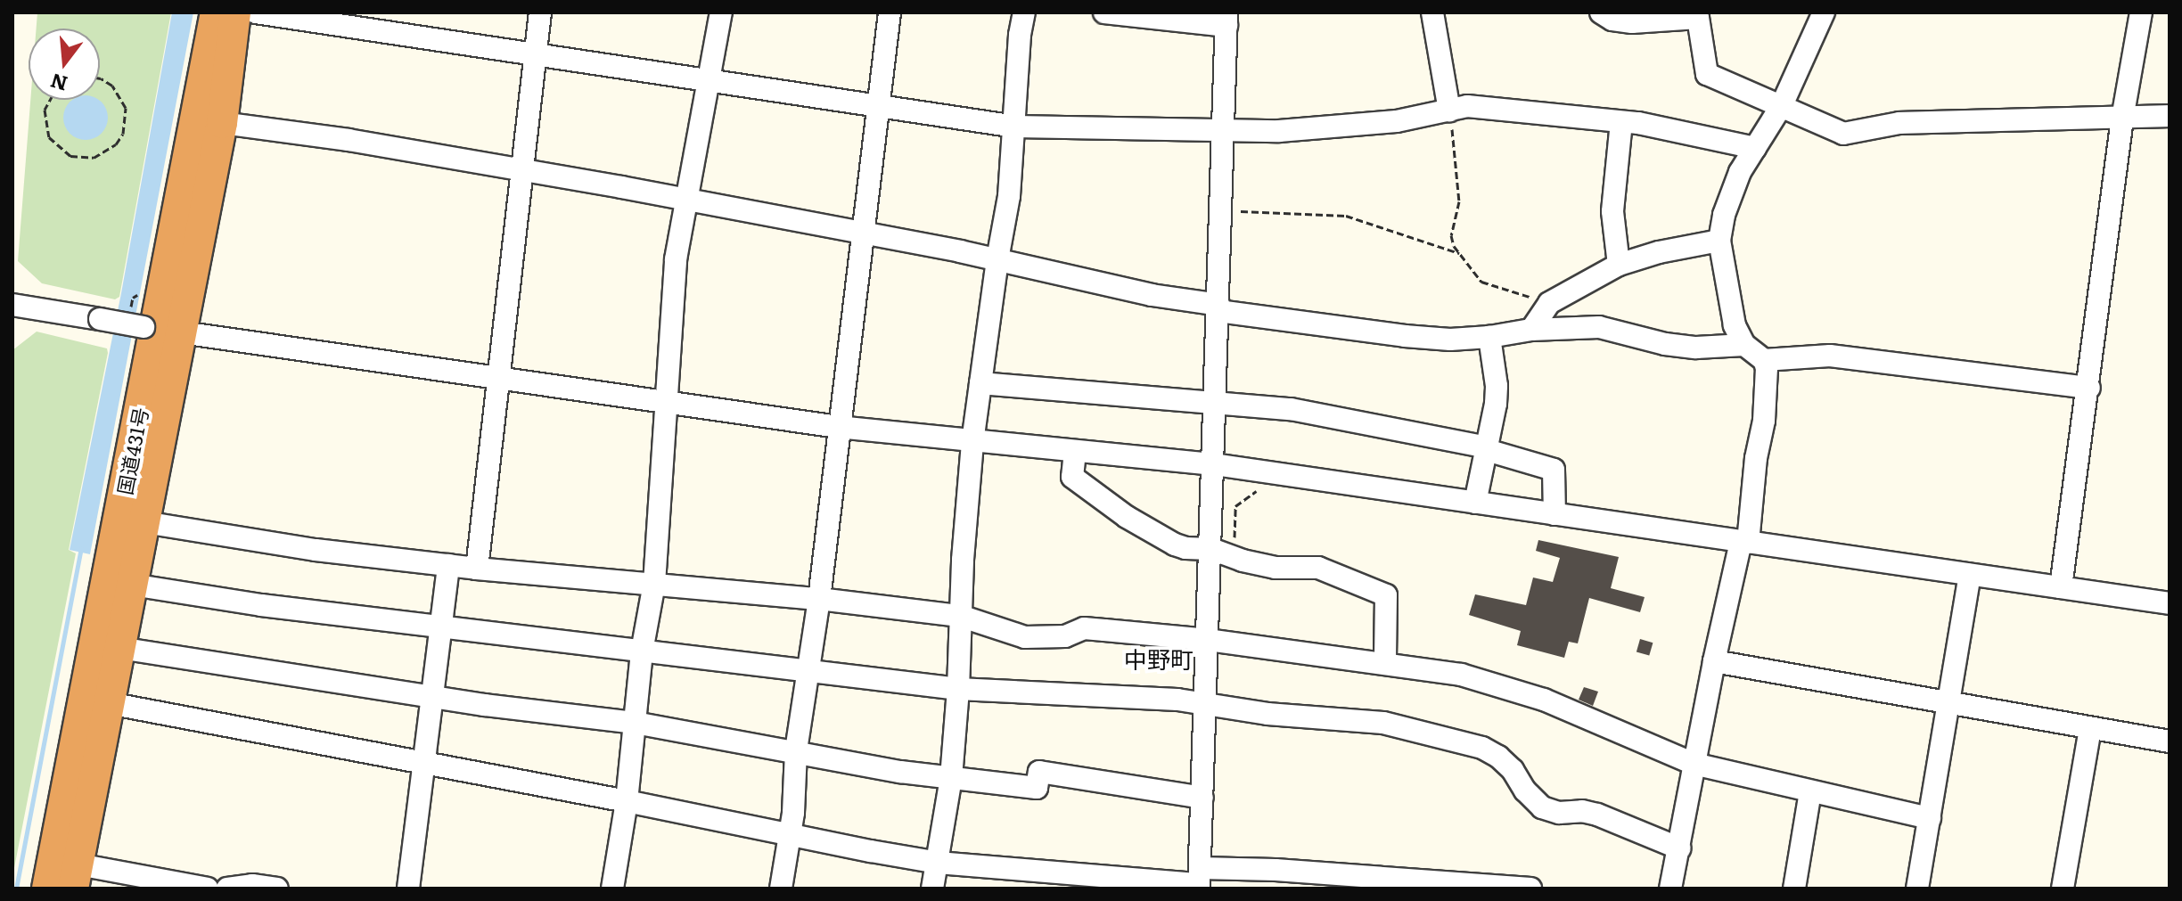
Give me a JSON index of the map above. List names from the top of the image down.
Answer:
{
  "streets": {
    "highway": ["国道431号"]
  },
  "districts": ["中野町"],
  "north": "bottom"
}
